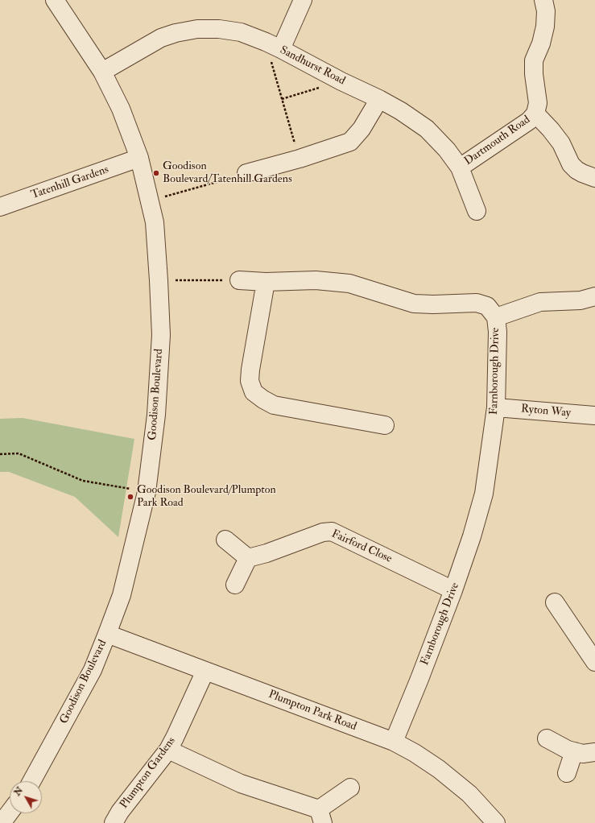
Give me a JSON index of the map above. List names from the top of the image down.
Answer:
{
  "streets": {
    "street": [
      "Sandhurst Road",
      "Dartmouth Road",
      "Tatenhill Gardens",
      "Farnborough Drive",
      "Goodison Boulevard",
      "Ryton Way",
      "Fairford Close",
      "Plumpton Park Road",
      "Plumpton Gardens"
    ]
  },
  "crossings": [
    ["Sandhurst Road", "Dartmouth Road"],
    ["Sandhurst Road", "Goodison Boulevard"],
    ["Tatenhill Gardens", "Goodison Boulevard"],
    ["Farnborough Drive", "Ryton Way"],
    ["Farnborough Drive", "Fairford Close"],
    ["Farnborough Drive", "Plumpton Park Road"],
    ["Goodison Boulevard", "Plumpton Park Road"],
    ["Plumpton Park Road", "Plumpton Gardens"]
  ],
  "places": ["Goodison Boulevard/Tatenhill Gardens", "Goodison Boulevard/Plumpton Park Road"],
  "north": "top left"
}
